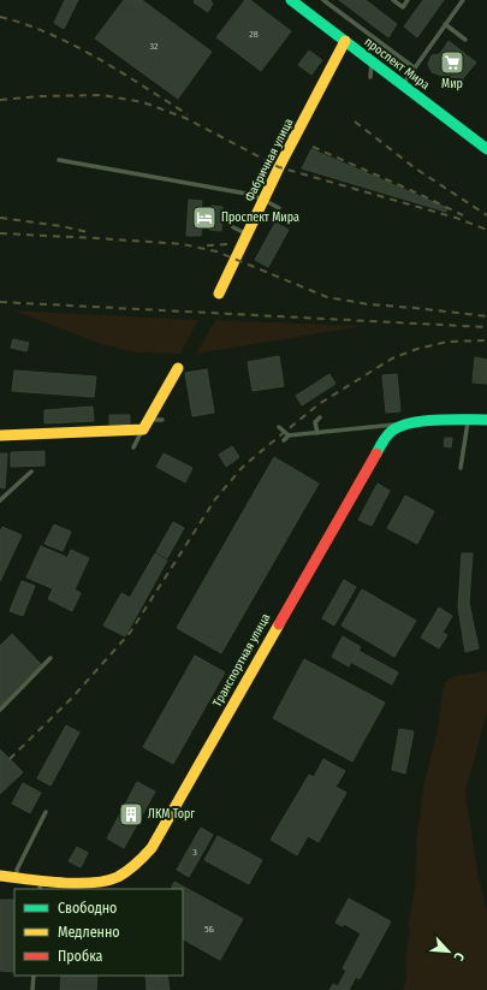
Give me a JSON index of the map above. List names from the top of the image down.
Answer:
{
  "streets": {
    "street": ["проспект Мира", "Фабричная улица", "Транспортная улица"]
  },
  "crossings": [
    ["проспект Мира", "Фабричная улица"]
  ],
  "places": {
    "supermarket": ["Мир"],
    "hotel": ["Проспект Мира"],
    "building": ["ЛКМ Торг"]
  },
  "house_numbers": [
    "28",
    "32",
    "3",
    "5Б"
  ],
  "legend": ["Свободно", "Медленно", "Пробка"],
  "north": "bottom right"
}
